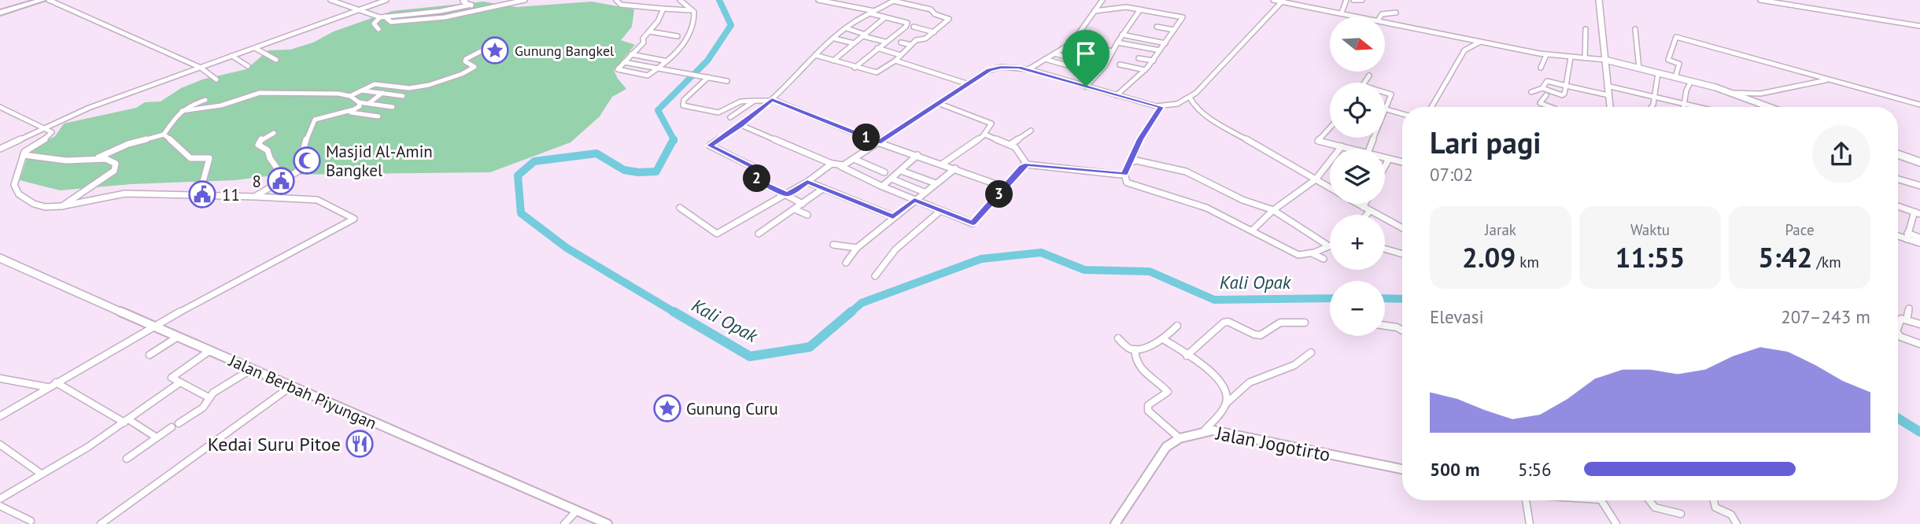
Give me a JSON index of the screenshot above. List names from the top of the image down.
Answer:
{
  "streets": {
    "street": ["Jalan Berbah Piyungan", "Jalan Jogotirto"]
  },
  "water": ["Kali Opak"],
  "places": {
    "place": ["Gunung Bangkel", "Gunung Curu"],
    "mosque": ["Masjid Al-Amin Bangkel"],
    "public building": ["8", "11"],
    "restaurant": ["Kedai Suru Pitoe"]
  },
  "north": "right",
  "page": {
    "map_buttons": ["+", "−"],
    "heading": ["Lari pagi", "07:02"],
    "pins": ["1", "2", "3"],
    "stats": [
      ["Jarak", "2.09 km"],
      ["Waktu", "11:55"],
      ["Pace", "5:42 /km"]
    ],
    "chart": ["Elevasi", "207–243 m"],
    "list": [
      {
        "name": "500 m",
        "note": "5:56"
      }
    ]
  }
}
